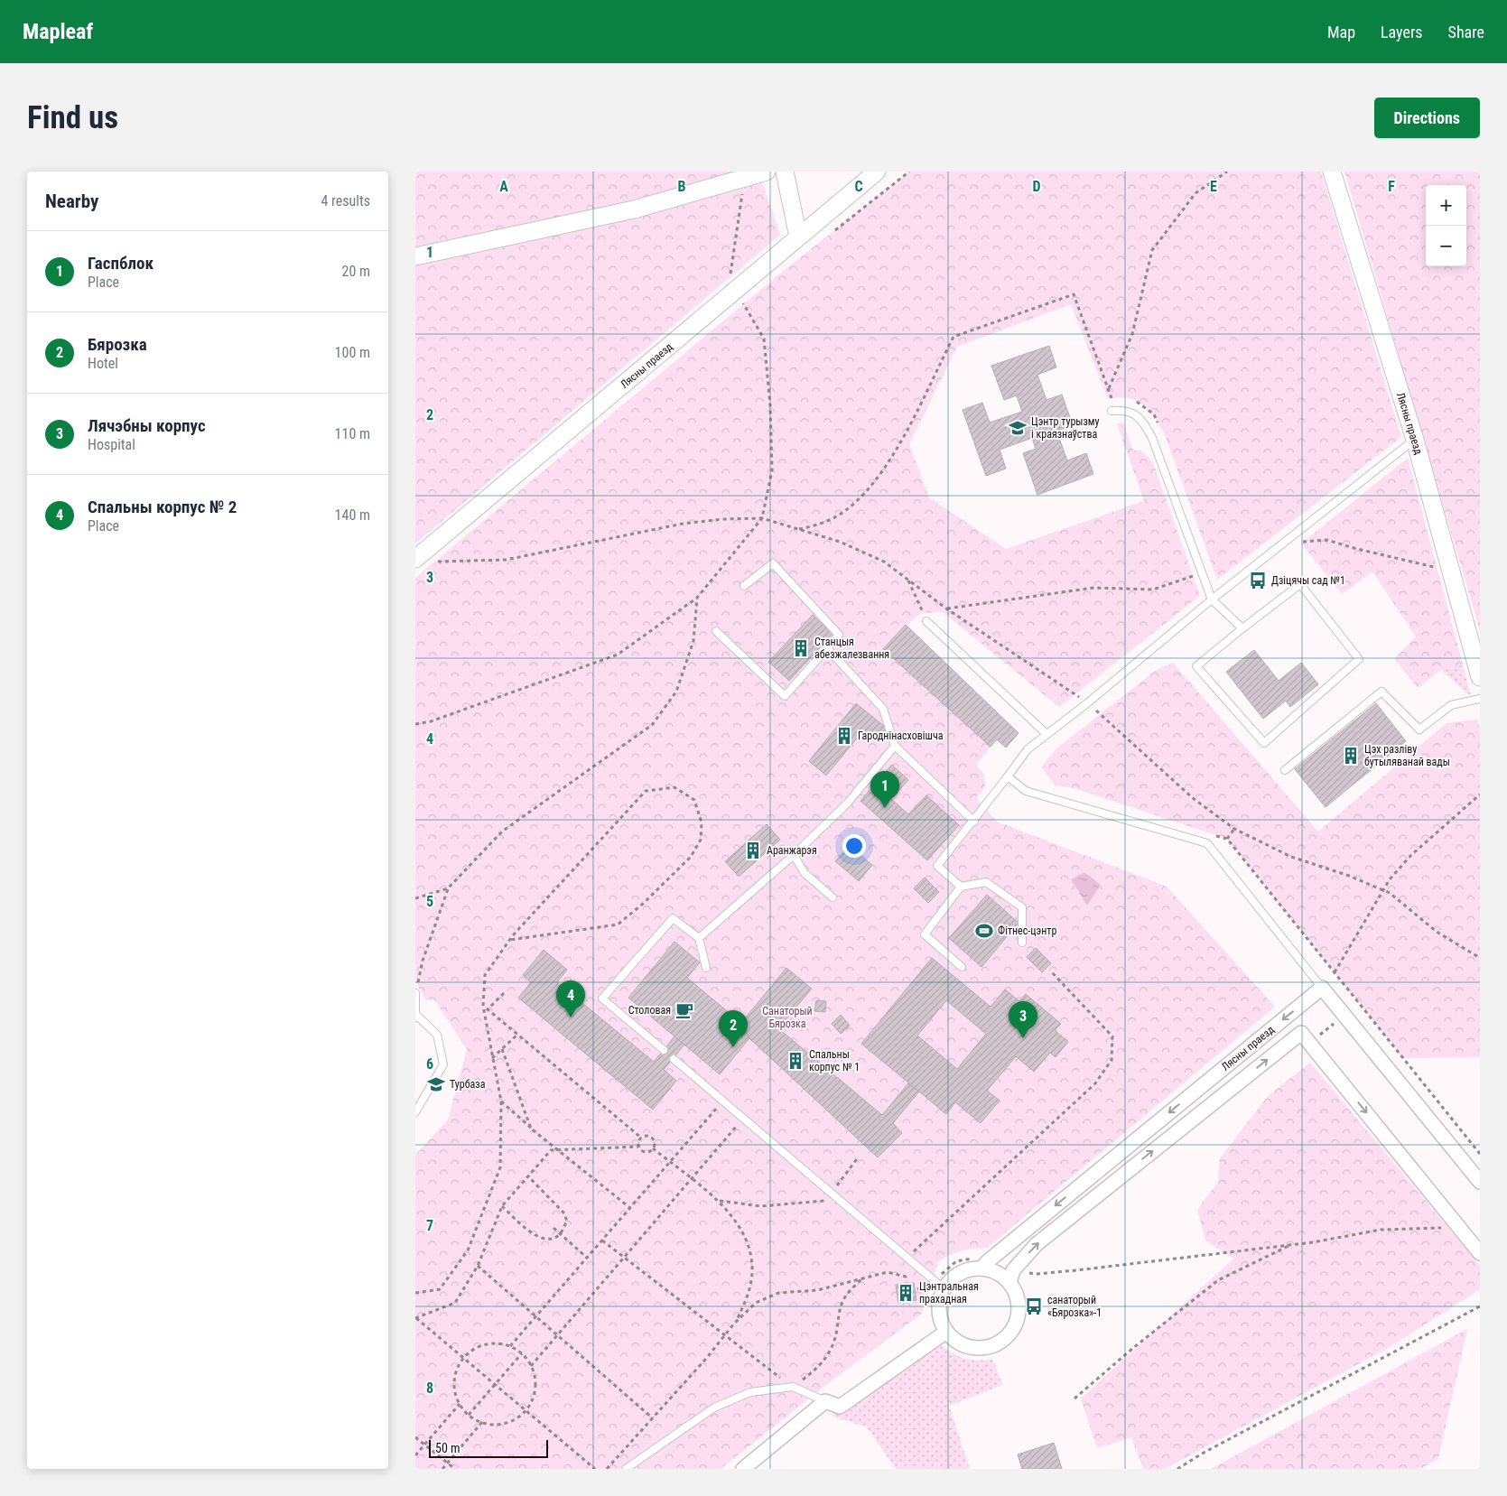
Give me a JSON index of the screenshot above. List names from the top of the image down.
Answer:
{
  "streets": {
    "street": ["Лясны праезд"]
  },
  "parks": ["Санаторый Бярозка"],
  "places": {
    "school or university": ["Цэнтр турызму і краязнаўства", "Турбаза"],
    "bus stop": ["Дзіцячы сад №1", "санаторый «Бярозка»-1"],
    "building": [
      "Станцыя абезжалезвання",
      "Гароднінасховішча",
      "Цэх разліву бутыляванай вады",
      "Аранжарэя",
      "Спальны корпус № 1",
      "Цэнтральная прахадная"
    ],
    "sports": ["Фітнес-цэнтр"],
    "cafe": ["Столовая"]
  },
  "scale_bar": "50 m",
  "page": {
    "header": "Mapleaf",
    "nav": ["Map", "Layers", "Share"],
    "buttons": "Directions",
    "title": "Find us",
    "heading": ["Nearby", "4 results"],
    "map_buttons": ["+", "−"],
    "list": [
      {
        "mark": "1",
        "name": "Гаспблок",
        "note": "Place",
        "value": "20 m"
      },
      {
        "mark": "2",
        "name": "Бярозка",
        "note": "Hotel",
        "value": "100 m"
      },
      {
        "mark": "3",
        "name": "Лячэбны корпус",
        "note": "Hospital",
        "value": "110 m"
      },
      {
        "mark": "4",
        "name": "Спальны корпус № 2",
        "note": "Place",
        "value": "140 m"
      }
    ],
    "pins": [
      "1",
      "4",
      "3",
      "2"
    ],
    "scale": "50 m"
  },
  "grid": {
    "columns": [
      "A",
      "B",
      "C",
      "D",
      "E",
      "F"
    ],
    "rows": [
      "1",
      "2",
      "3",
      "4",
      "5",
      "6",
      "7",
      "8"
    ]
  }
}
